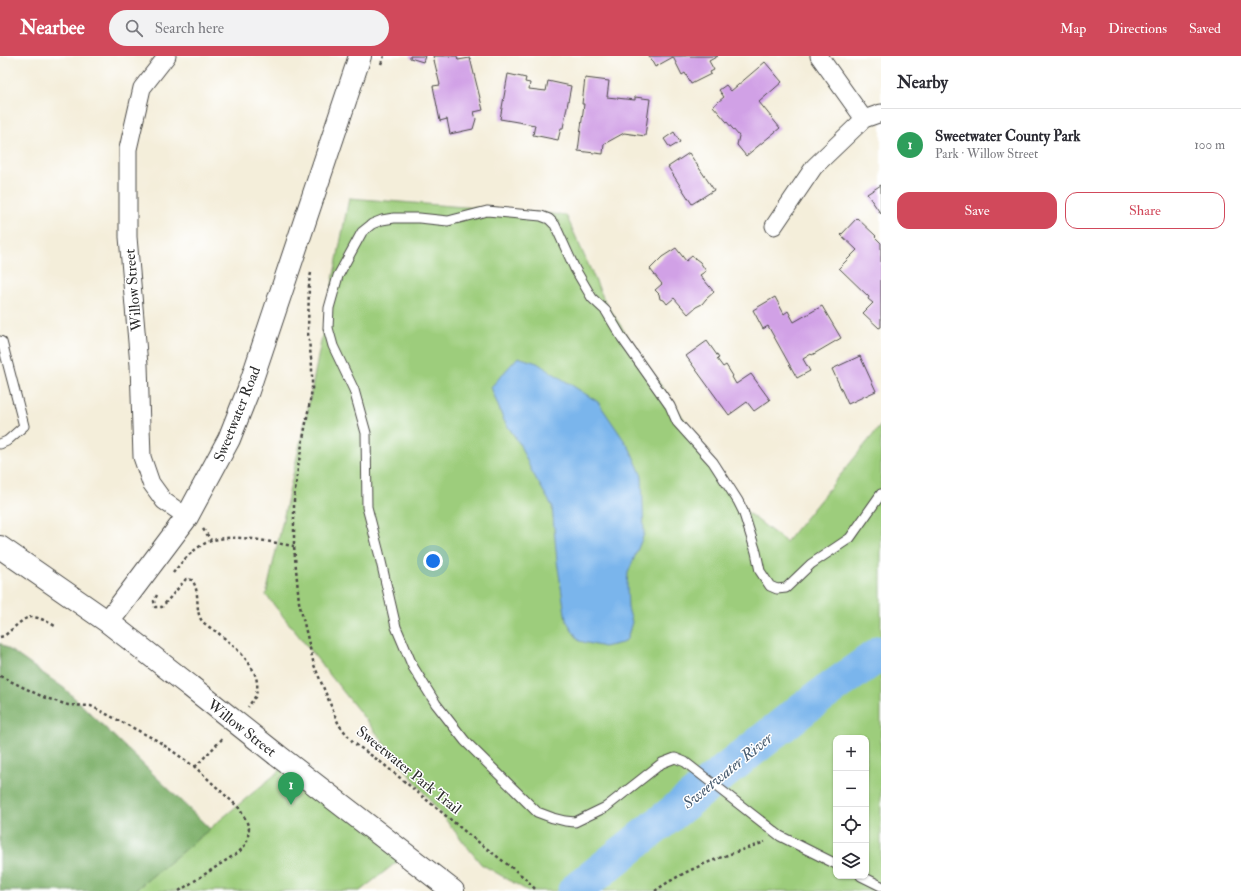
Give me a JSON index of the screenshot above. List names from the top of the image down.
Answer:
{
  "streets": {
    "main road": ["Willow Street", "Sweetwater Road"],
    "path": ["Sweetwater Park Trail"]
  },
  "crossings": [
    ["Willow Street", "Sweetwater Road"]
  ],
  "water": ["Sweetwater River"],
  "page": {
    "header": "Nearbee",
    "search": "Search here",
    "nav": ["Map", "Directions", "Saved"],
    "heading": "Nearby",
    "list": [
      {
        "mark": "1",
        "name": "Sweetwater County Park",
        "note": "Park · Willow Street",
        "value": "100 m"
      }
    ],
    "buttons": ["Save", "Share"],
    "map_buttons": ["+", "−"],
    "pins": "1"
  }
}
